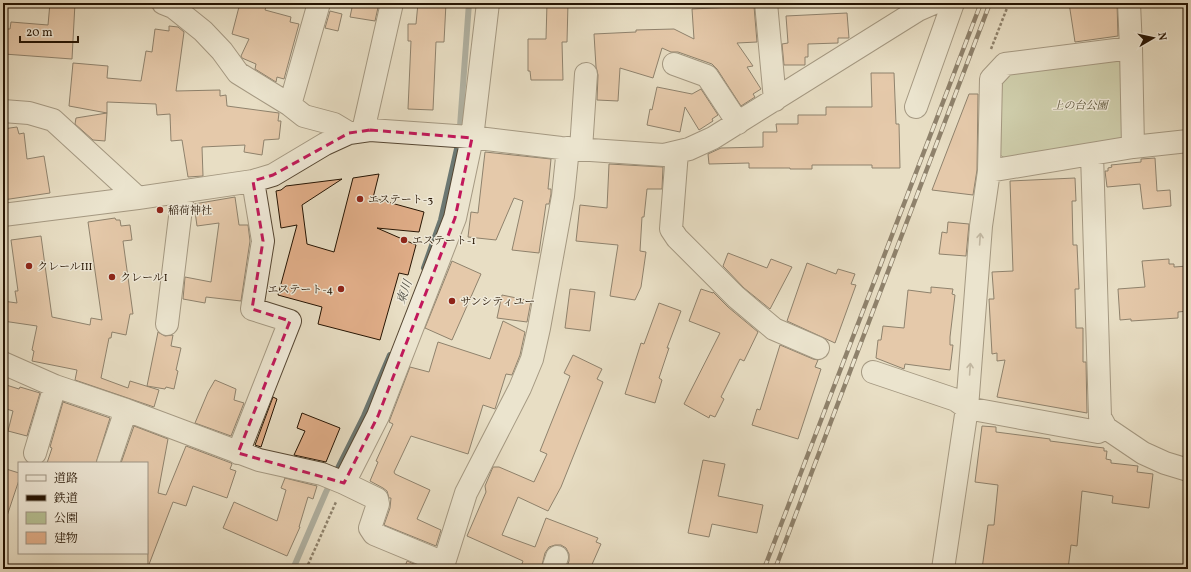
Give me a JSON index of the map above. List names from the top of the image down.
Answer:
{
  "water": ["東川"],
  "parks": ["上の台公園"],
  "places": [
    "エステート-3",
    "稲荷神社",
    "エステート-1",
    "クレールIII",
    "クレールI",
    "エステート-4",
    "サンシティユー"
  ],
  "legend": [
    "道路",
    "鉄道",
    "公園",
    "建物"
  ],
  "scale_bar": "20 m",
  "north": "right"
}
